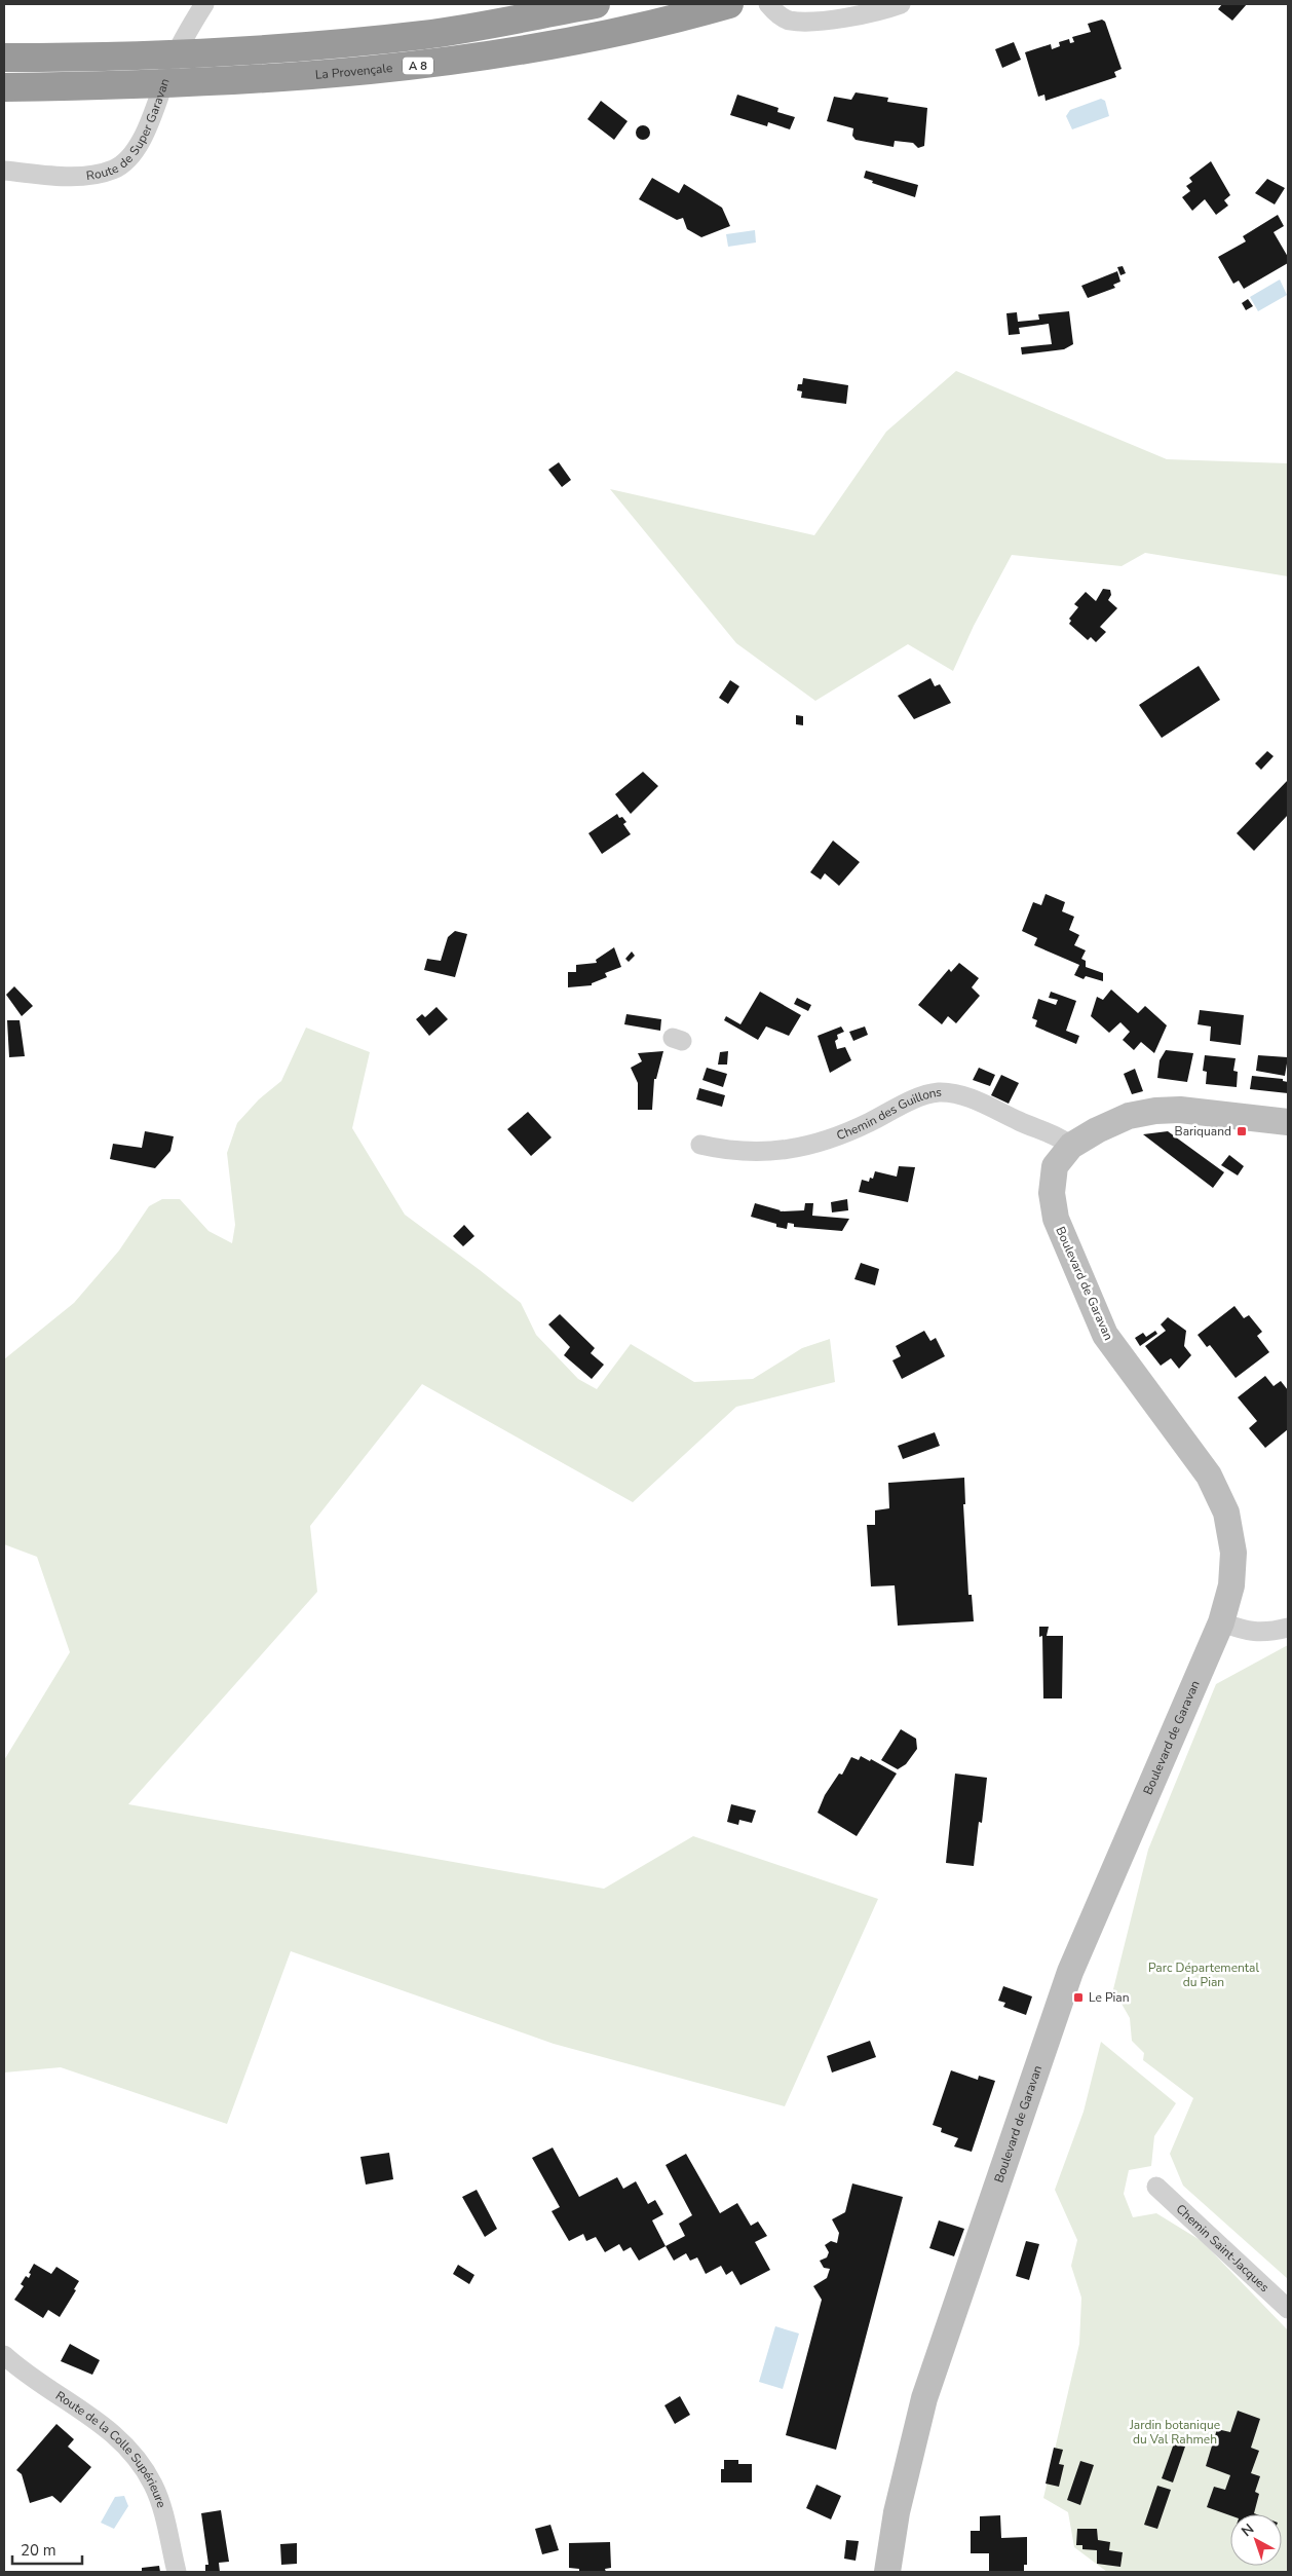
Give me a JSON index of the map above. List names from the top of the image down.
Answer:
{
  "streets": {
    "highway": ["A 8", "La Provençale"],
    "street": [
      "Route de Super Garavan",
      "Chemin des Guillons",
      "Boulevard de Garavan",
      "Chemin Saint-Jacques",
      "Route de la Colle Supérieure"
    ]
  },
  "crossings": [
    ["Chemin des Guillons", "Boulevard de Garavan"]
  ],
  "parks": ["Parc Départemental du Pian", "Jardin botanique du Val Rahmeh"],
  "places": {
    "transit": ["Bariquand", "Le Pian"]
  },
  "scale_bar": "20 m",
  "north": "top left"
}
